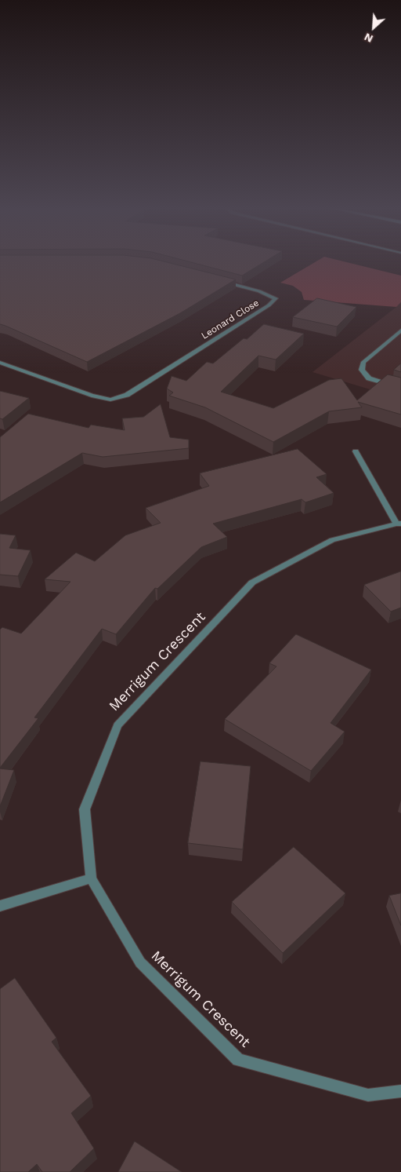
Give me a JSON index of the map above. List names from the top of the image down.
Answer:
{
  "streets": {
    "street": ["Leonard Close", "Merrigum Crescent"]
  },
  "north": "bottom left"
}
